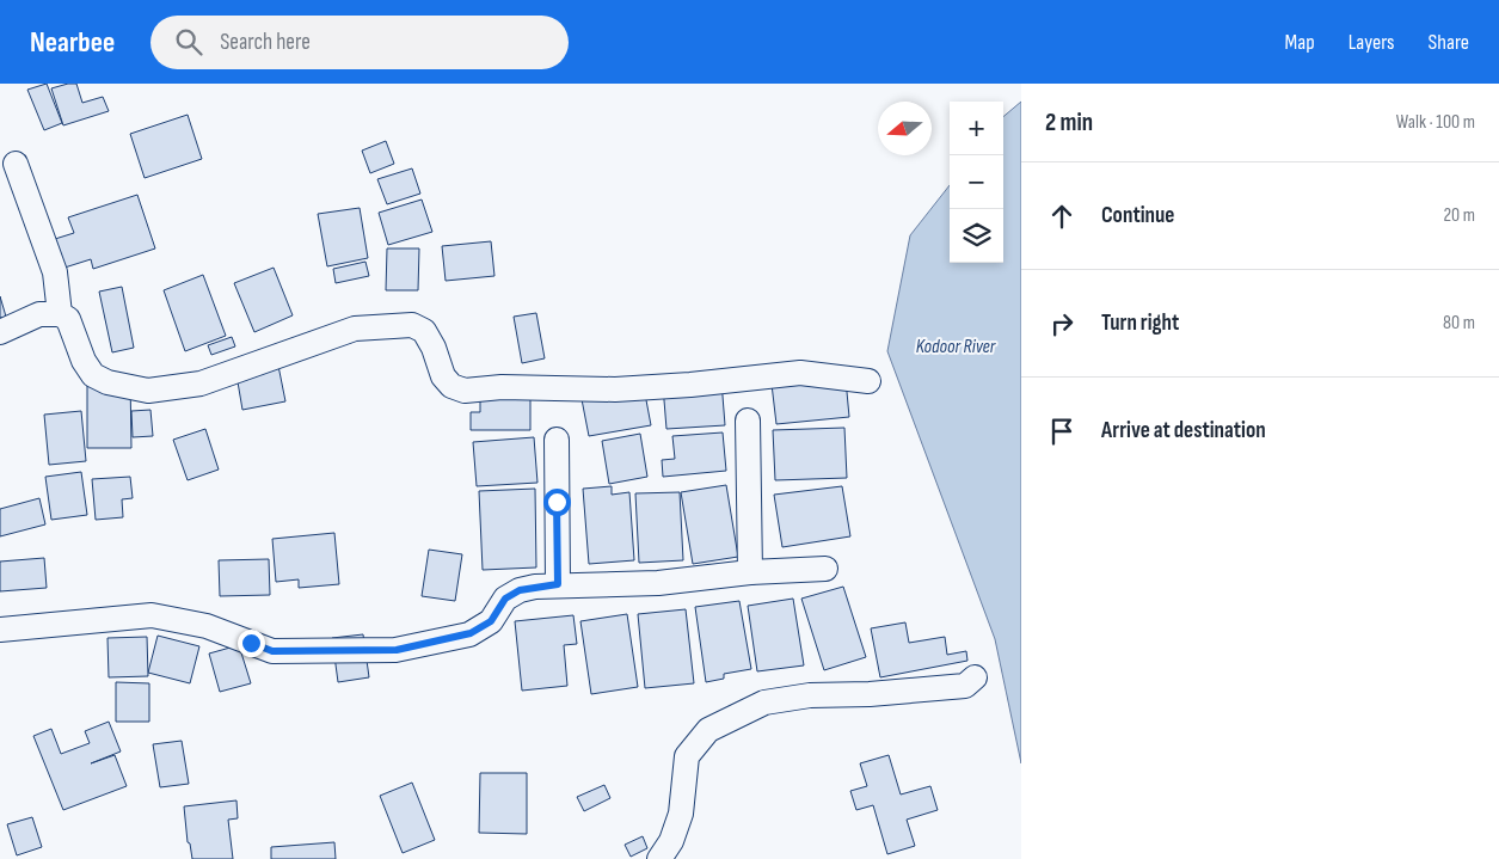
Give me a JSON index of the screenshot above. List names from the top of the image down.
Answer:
{
  "water": ["Kodoor River"],
  "north": "left",
  "page": {
    "header": "Nearbee",
    "search": "Search here",
    "nav": ["Map", "Layers", "Share"],
    "heading": ["2 min", "Walk · 100 m"],
    "map_buttons": ["+", "−"],
    "list": [
      ["Continue", "20 m"],
      ["Turn right", "80 m"],
      "Arrive at destination"
    ]
  }
}
